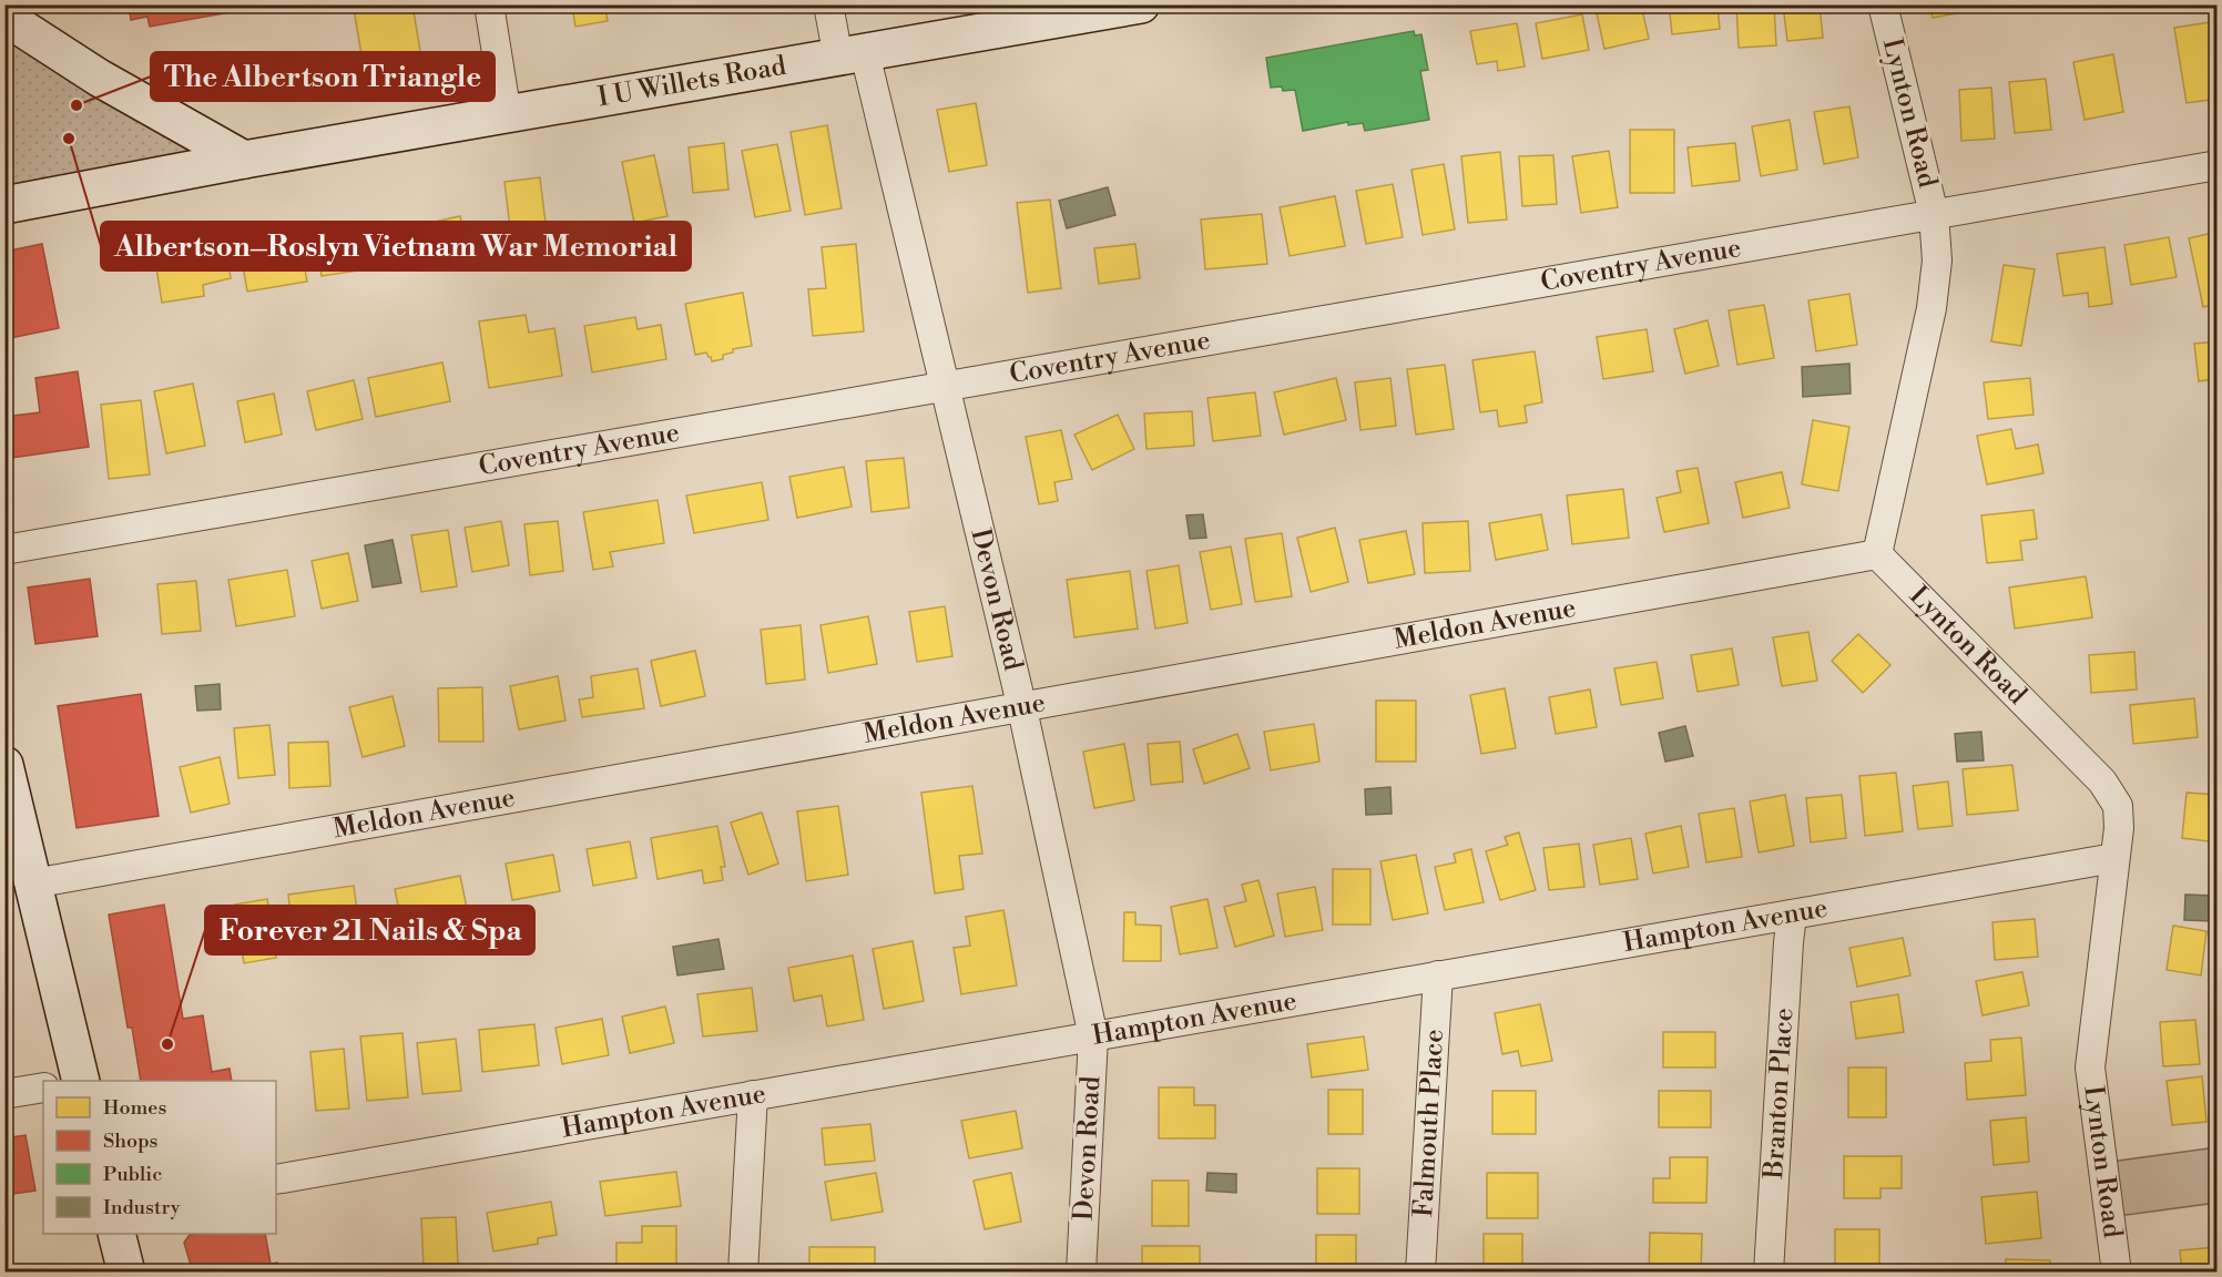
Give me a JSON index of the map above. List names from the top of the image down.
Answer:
{
  "streets": {
    "main road": ["I U Willets Road"],
    "street": [
      "Lynton Road",
      "Coventry Avenue",
      "Devon Road",
      "Meldon Avenue",
      "Hampton Avenue",
      "Branton Place",
      "Falmouth Place"
    ]
  },
  "crossings": [
    ["I U Willets Road", "Devon Road"],
    ["Lynton Road", "Coventry Avenue"],
    ["Lynton Road", "Meldon Avenue"],
    ["Lynton Road", "Hampton Avenue"],
    ["Coventry Avenue", "Devon Road"],
    ["Devon Road", "Meldon Avenue"],
    ["Devon Road", "Hampton Avenue"],
    ["Hampton Avenue", "Branton Place"],
    ["Hampton Avenue", "Falmouth Place"]
  ],
  "places": ["The Albertson Triangle", "Albertson–Roslyn Vietnam War Memorial", "Forever 21 Nails & Spa"],
  "legend": [
    "Homes",
    "Shops",
    "Public",
    "Industry"
  ]
}
